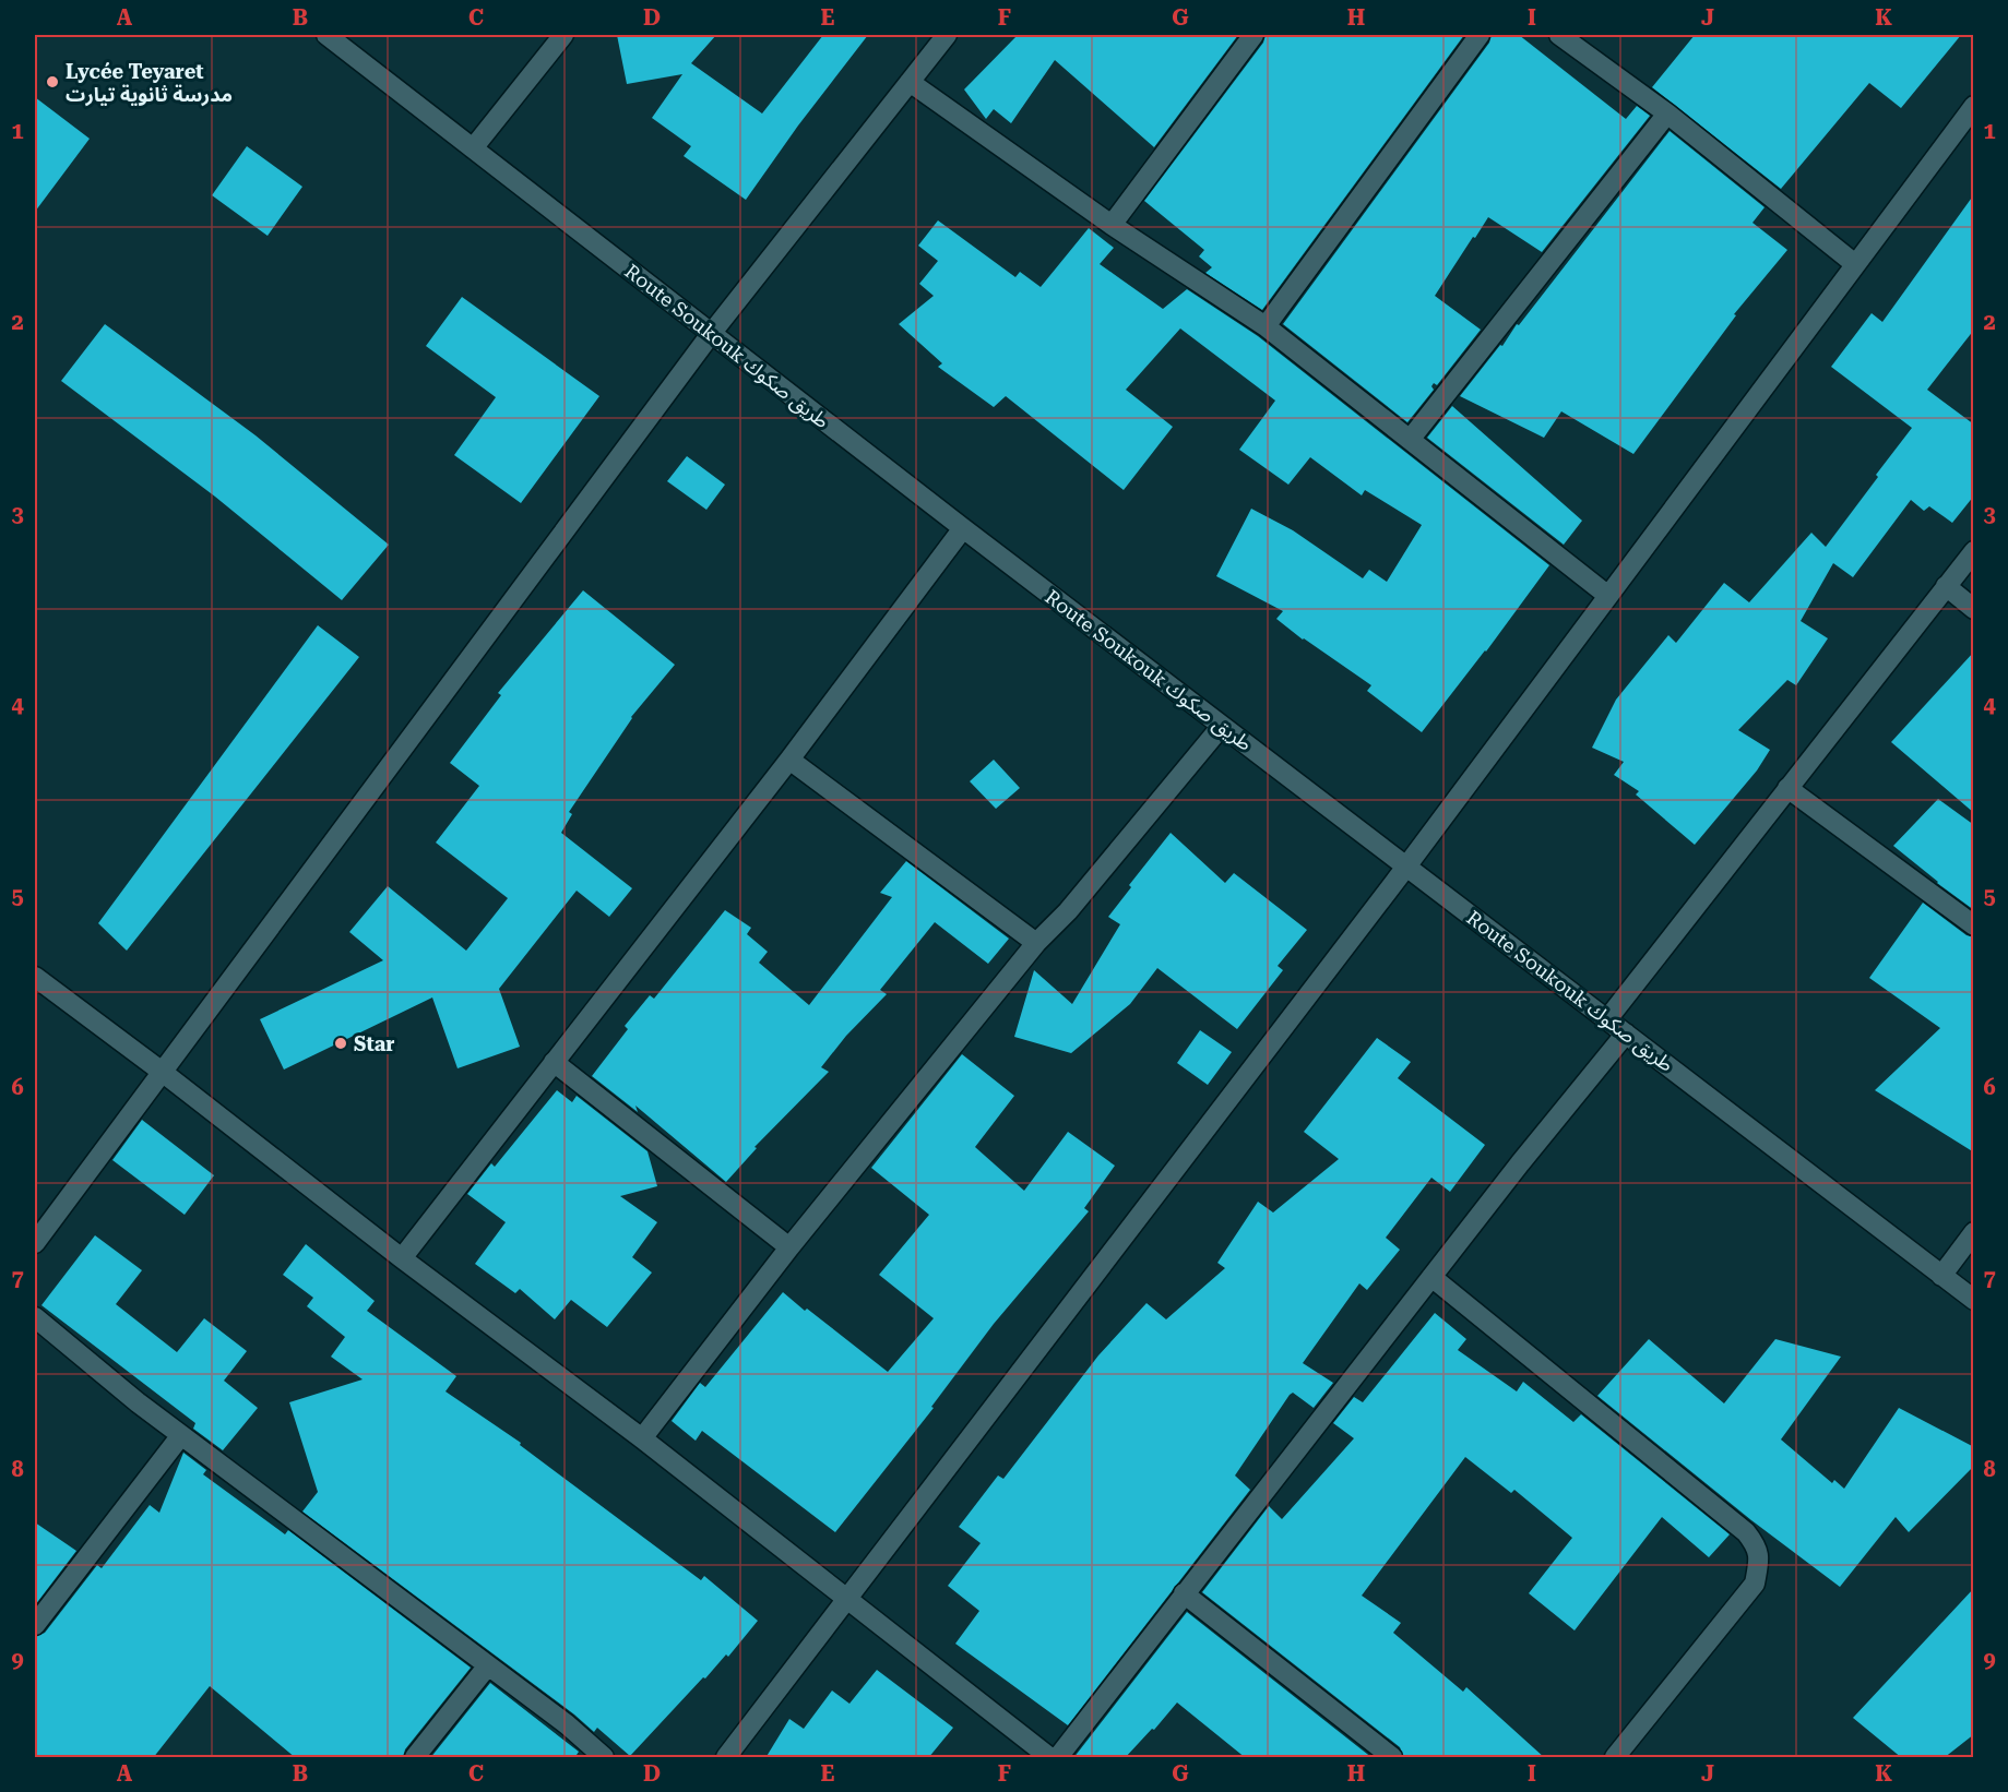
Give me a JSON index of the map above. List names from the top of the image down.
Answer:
{
  "streets": {
    "street": ["Route Soukouk طريق صكوك"]
  },
  "places": ["Lycée Teyaret مدرسة ثانوية تيارت", "Star"],
  "grid": {
    "columns": [
      "A",
      "B",
      "C",
      "D",
      "E",
      "F",
      "G",
      "H",
      "I",
      "J",
      "K"
    ],
    "rows": [
      "1",
      "2",
      "3",
      "4",
      "5",
      "6",
      "7",
      "8",
      "9"
    ]
  }
}
